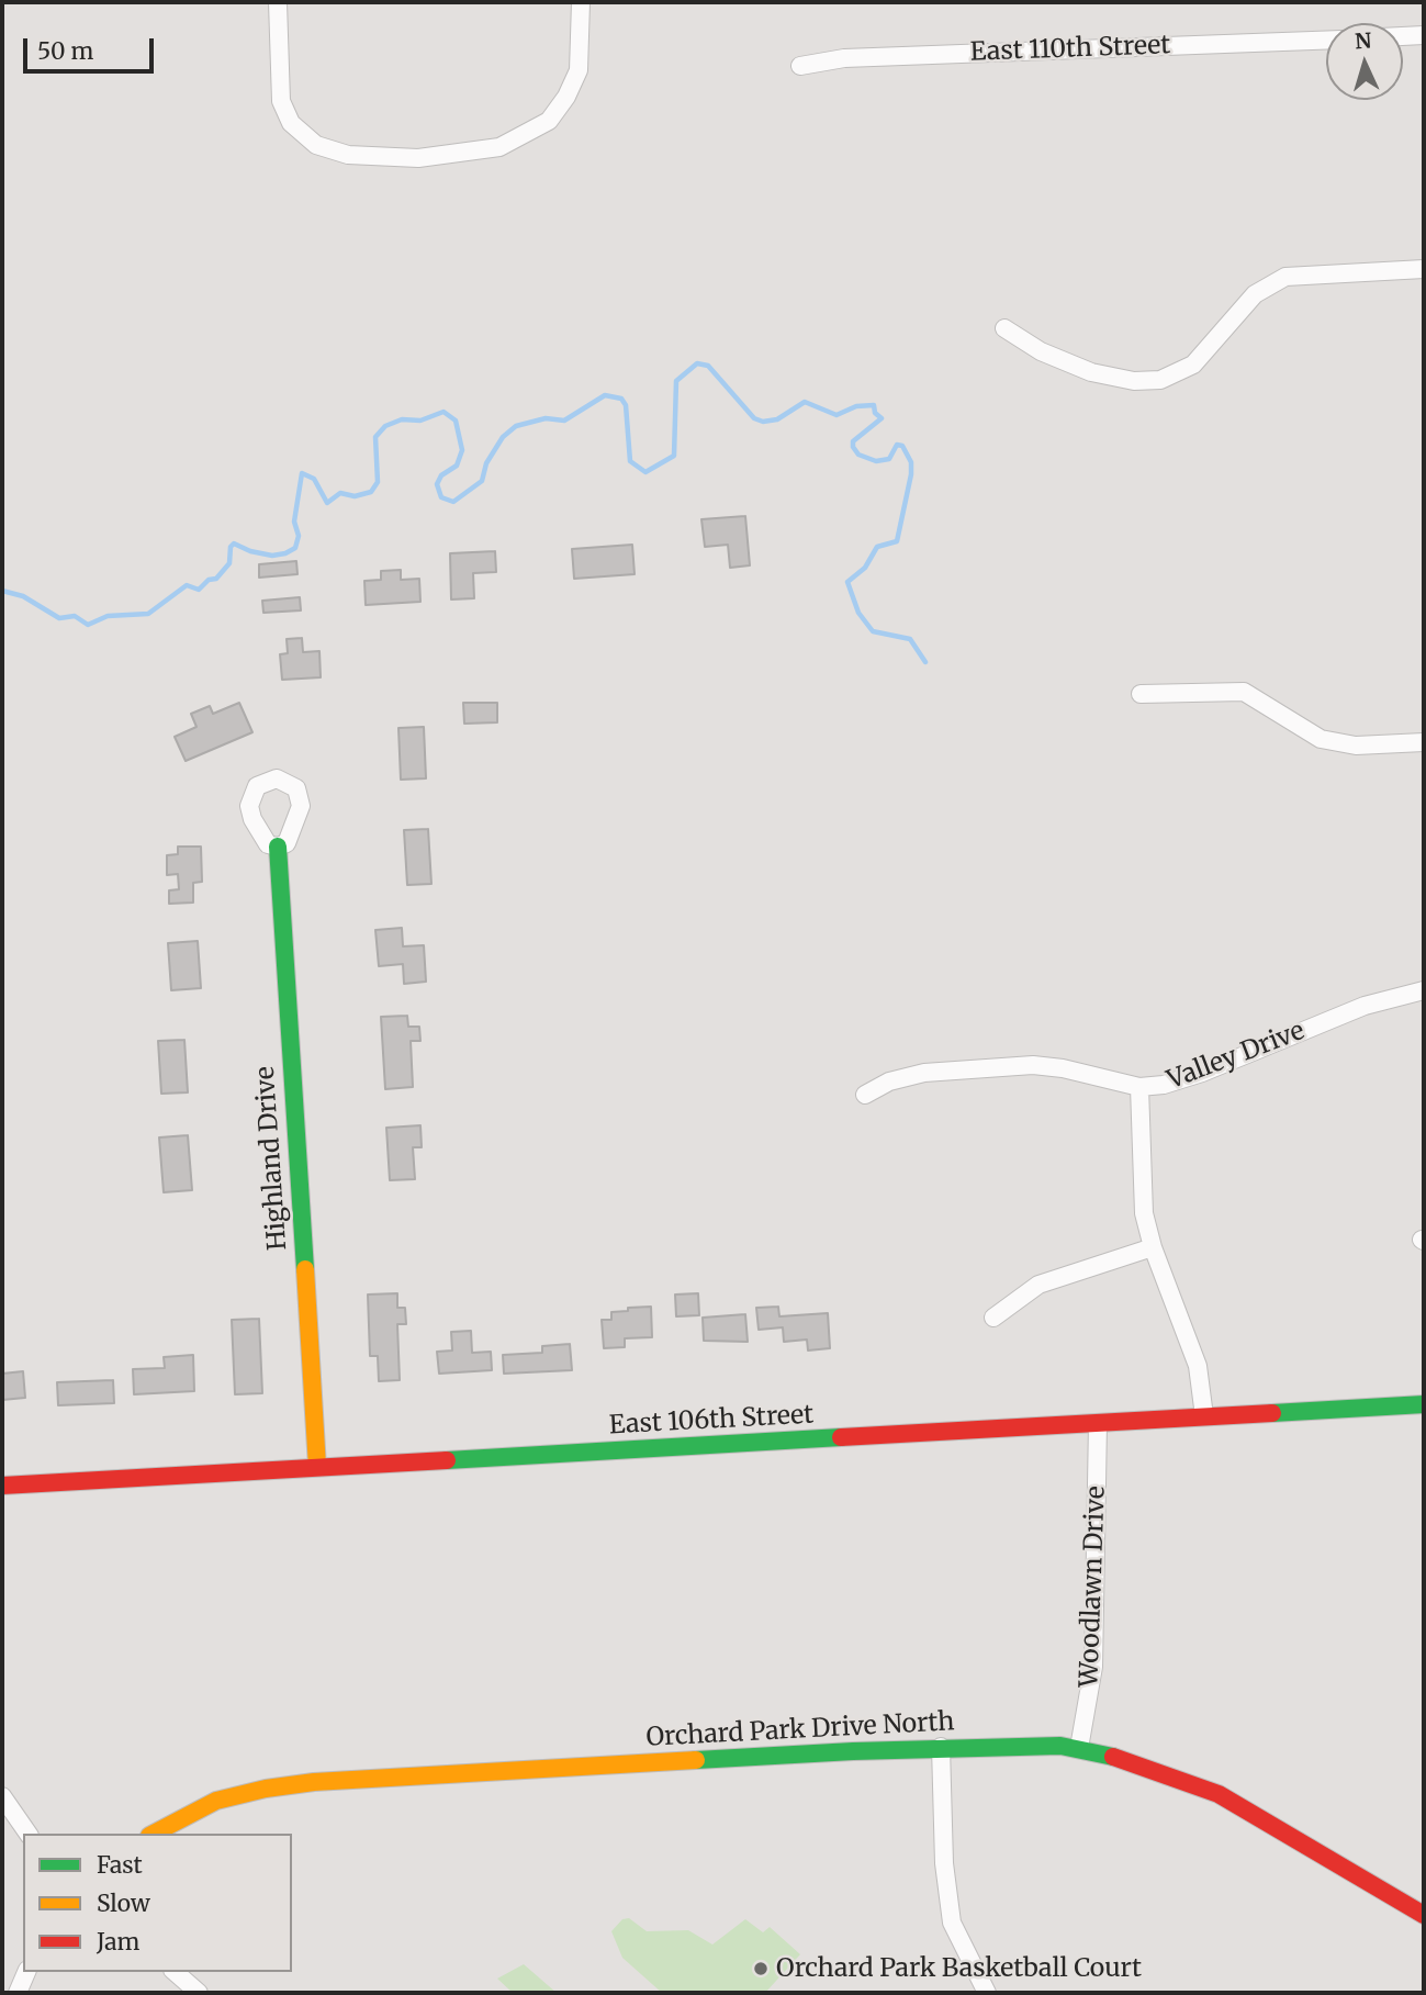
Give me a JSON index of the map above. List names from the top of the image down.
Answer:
{
  "streets": {
    "street": [
      "East 110th Street",
      "Valley Drive",
      "Highland Drive",
      "East 106th Street",
      "Woodlawn Drive",
      "Orchard Park Drive North"
    ]
  },
  "crossings": [
    ["Highland Drive", "East 106th Street"],
    ["East 106th Street", "Woodlawn Drive"],
    ["Woodlawn Drive", "Orchard Park Drive North"]
  ],
  "places": ["Orchard Park Basketball Court"],
  "legend": ["Fast", "Slow", "Jam"],
  "scale_bar": "50 m",
  "north": "top"
}
